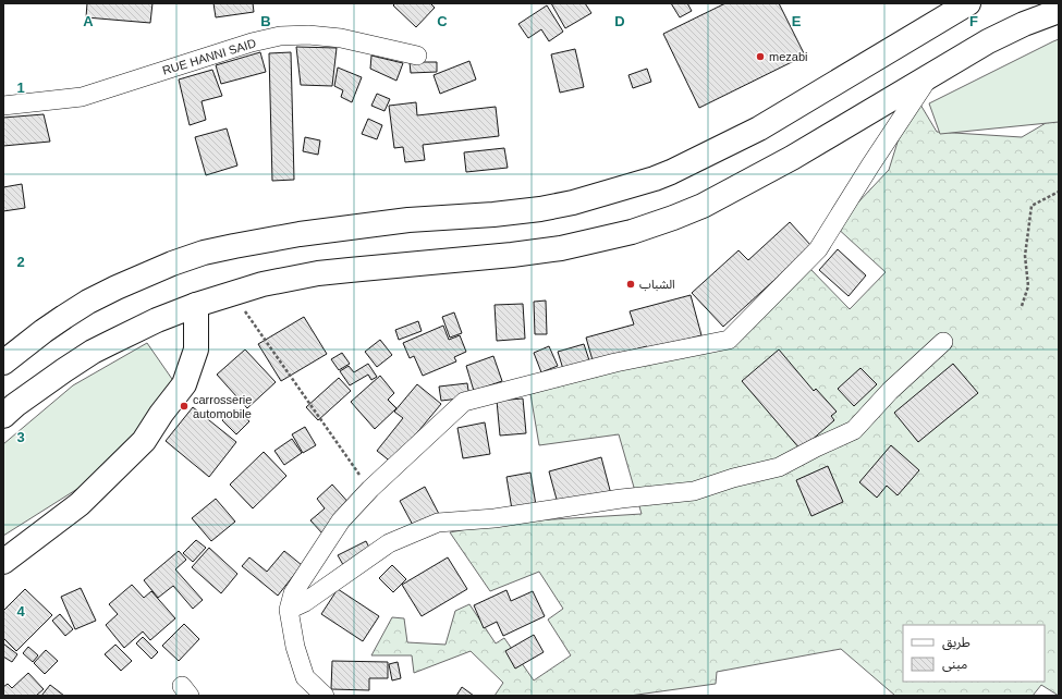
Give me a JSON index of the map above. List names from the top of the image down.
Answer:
{
  "streets": {
    "street": ["RUE HANNI SAID"]
  },
  "places": ["mezabi", "الشباب", "carrosserie automobile"],
  "legend": ["طريق", "مبنى"],
  "grid": {
    "columns": [
      "A",
      "B",
      "C",
      "D",
      "E",
      "F"
    ],
    "rows": [
      "1",
      "2",
      "3",
      "4"
    ]
  }
}
